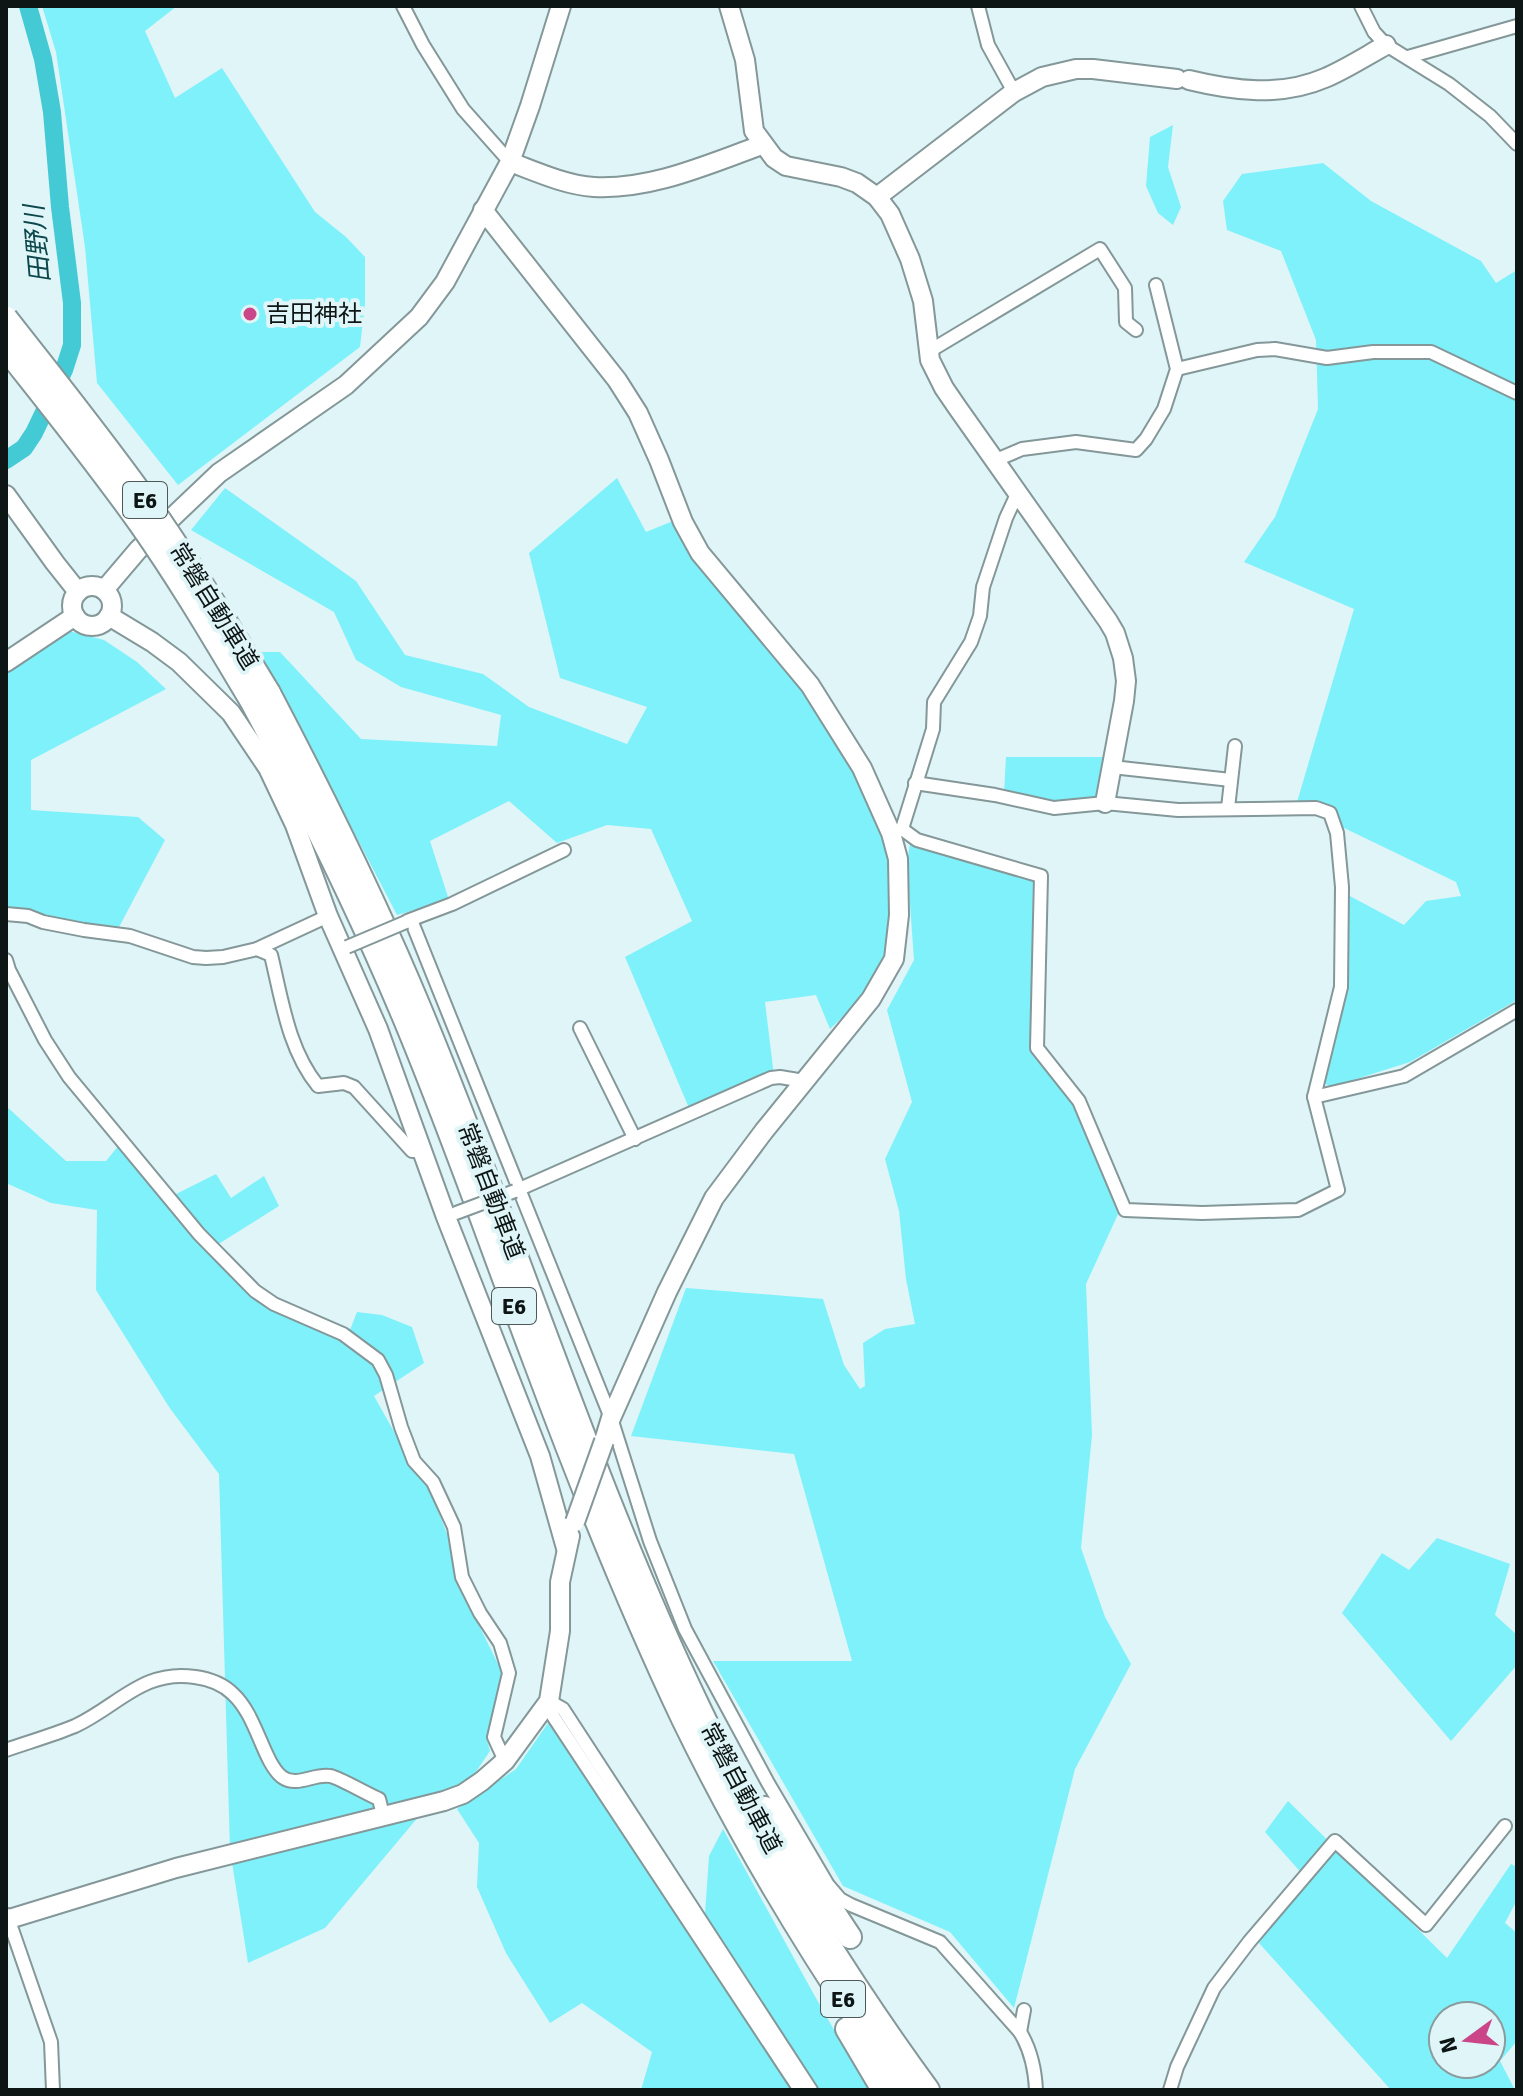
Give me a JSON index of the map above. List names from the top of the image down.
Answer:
{
  "streets": {
    "highway": ["E6", "常磐自動車道"]
  },
  "water": ["田野川"],
  "places": ["吉田神社"],
  "north": "left"
}
